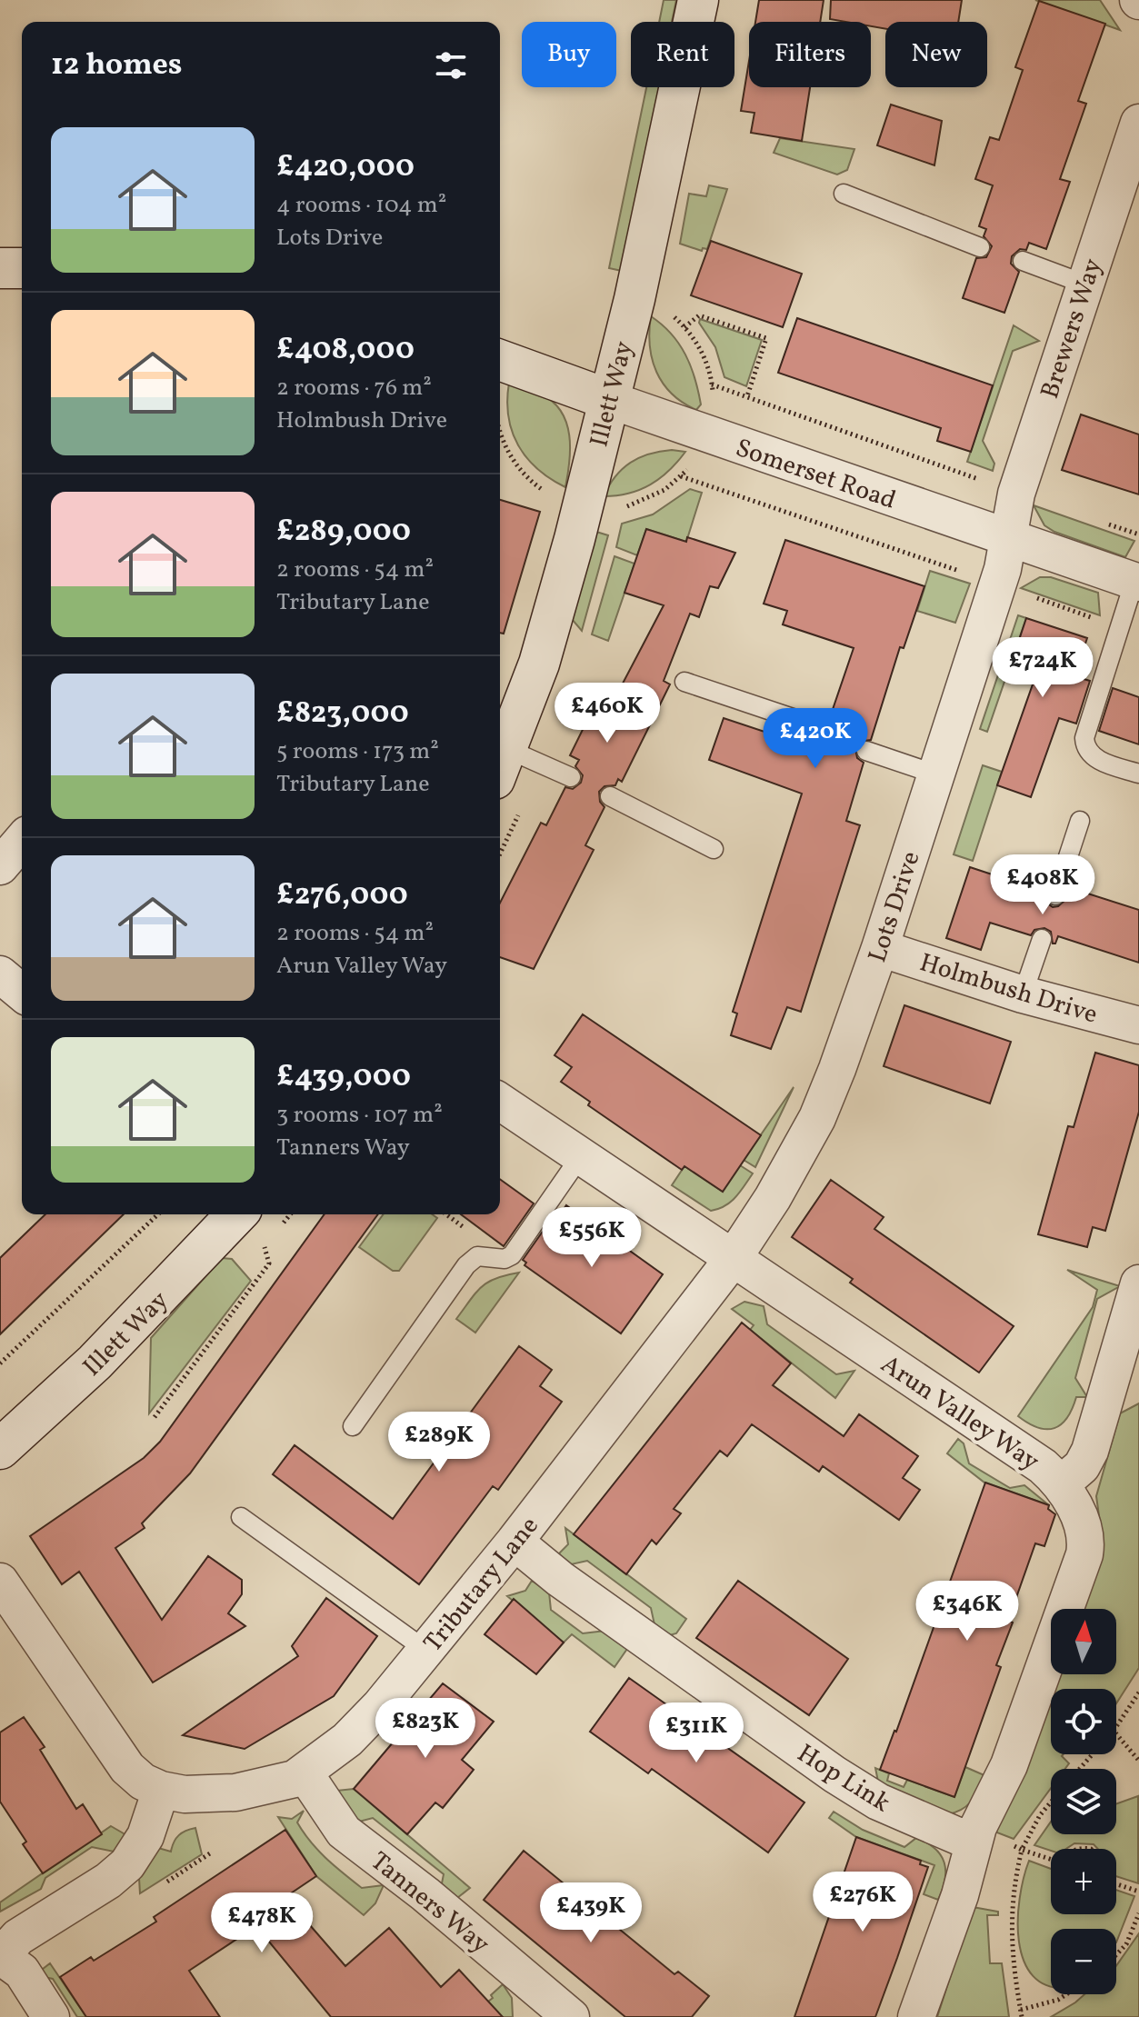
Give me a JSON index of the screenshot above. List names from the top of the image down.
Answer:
{
  "streets": {
    "street": [
      "Brewers Way",
      "Illett Way",
      "Somerset Road",
      "Lots Drive",
      "Holmbush Drive",
      "Arun Valley Way",
      "Tributary Lane",
      "Hop Link",
      "Tanners Way"
    ]
  },
  "crossings": [
    ["Brewers Way", "Somerset Road"],
    ["Brewers Way", "Lots Drive"],
    ["Illett Way", "Somerset Road"],
    ["Somerset Road", "Lots Drive"],
    ["Lots Drive", "Holmbush Drive"],
    ["Lots Drive", "Arun Valley Way"],
    ["Lots Drive", "Tributary Lane"],
    ["Arun Valley Way", "Tributary Lane"],
    ["Arun Valley Way", "Hop Link"],
    ["Tributary Lane", "Hop Link"],
    ["Tributary Lane", "Tanners Way"]
  ],
  "north": "top",
  "page": {
    "chip": [
      "Buy",
      "Rent",
      "Filters",
      "New"
    ],
    "heading": "12 homes",
    "list": [
      {
        "name": "£420,000",
        "note": "4 rooms · 104 m² · Lots Drive"
      },
      {
        "name": "£408,000",
        "note": "2 rooms · 76 m² · Holmbush Drive"
      },
      {
        "name": "£289,000",
        "note": "2 rooms · 54 m² · Tributary Lane"
      },
      {
        "name": "£823,000",
        "note": "5 rooms · 173 m² · Tributary Lane"
      },
      {
        "name": "£276,000",
        "note": "2 rooms · 54 m² · Arun Valley Way"
      },
      {
        "name": "£439,000",
        "note": "3 rooms · 107 m² · Tanners Way"
      }
    ],
    "price": [
      "£724K",
      "£460K",
      "£420K",
      "£408K",
      "£556K",
      "£289K",
      "£346K",
      "£823K",
      "£311K",
      "£276K",
      "£439K",
      "£478K"
    ],
    "map_buttons": ["+", "−"]
  }
}
